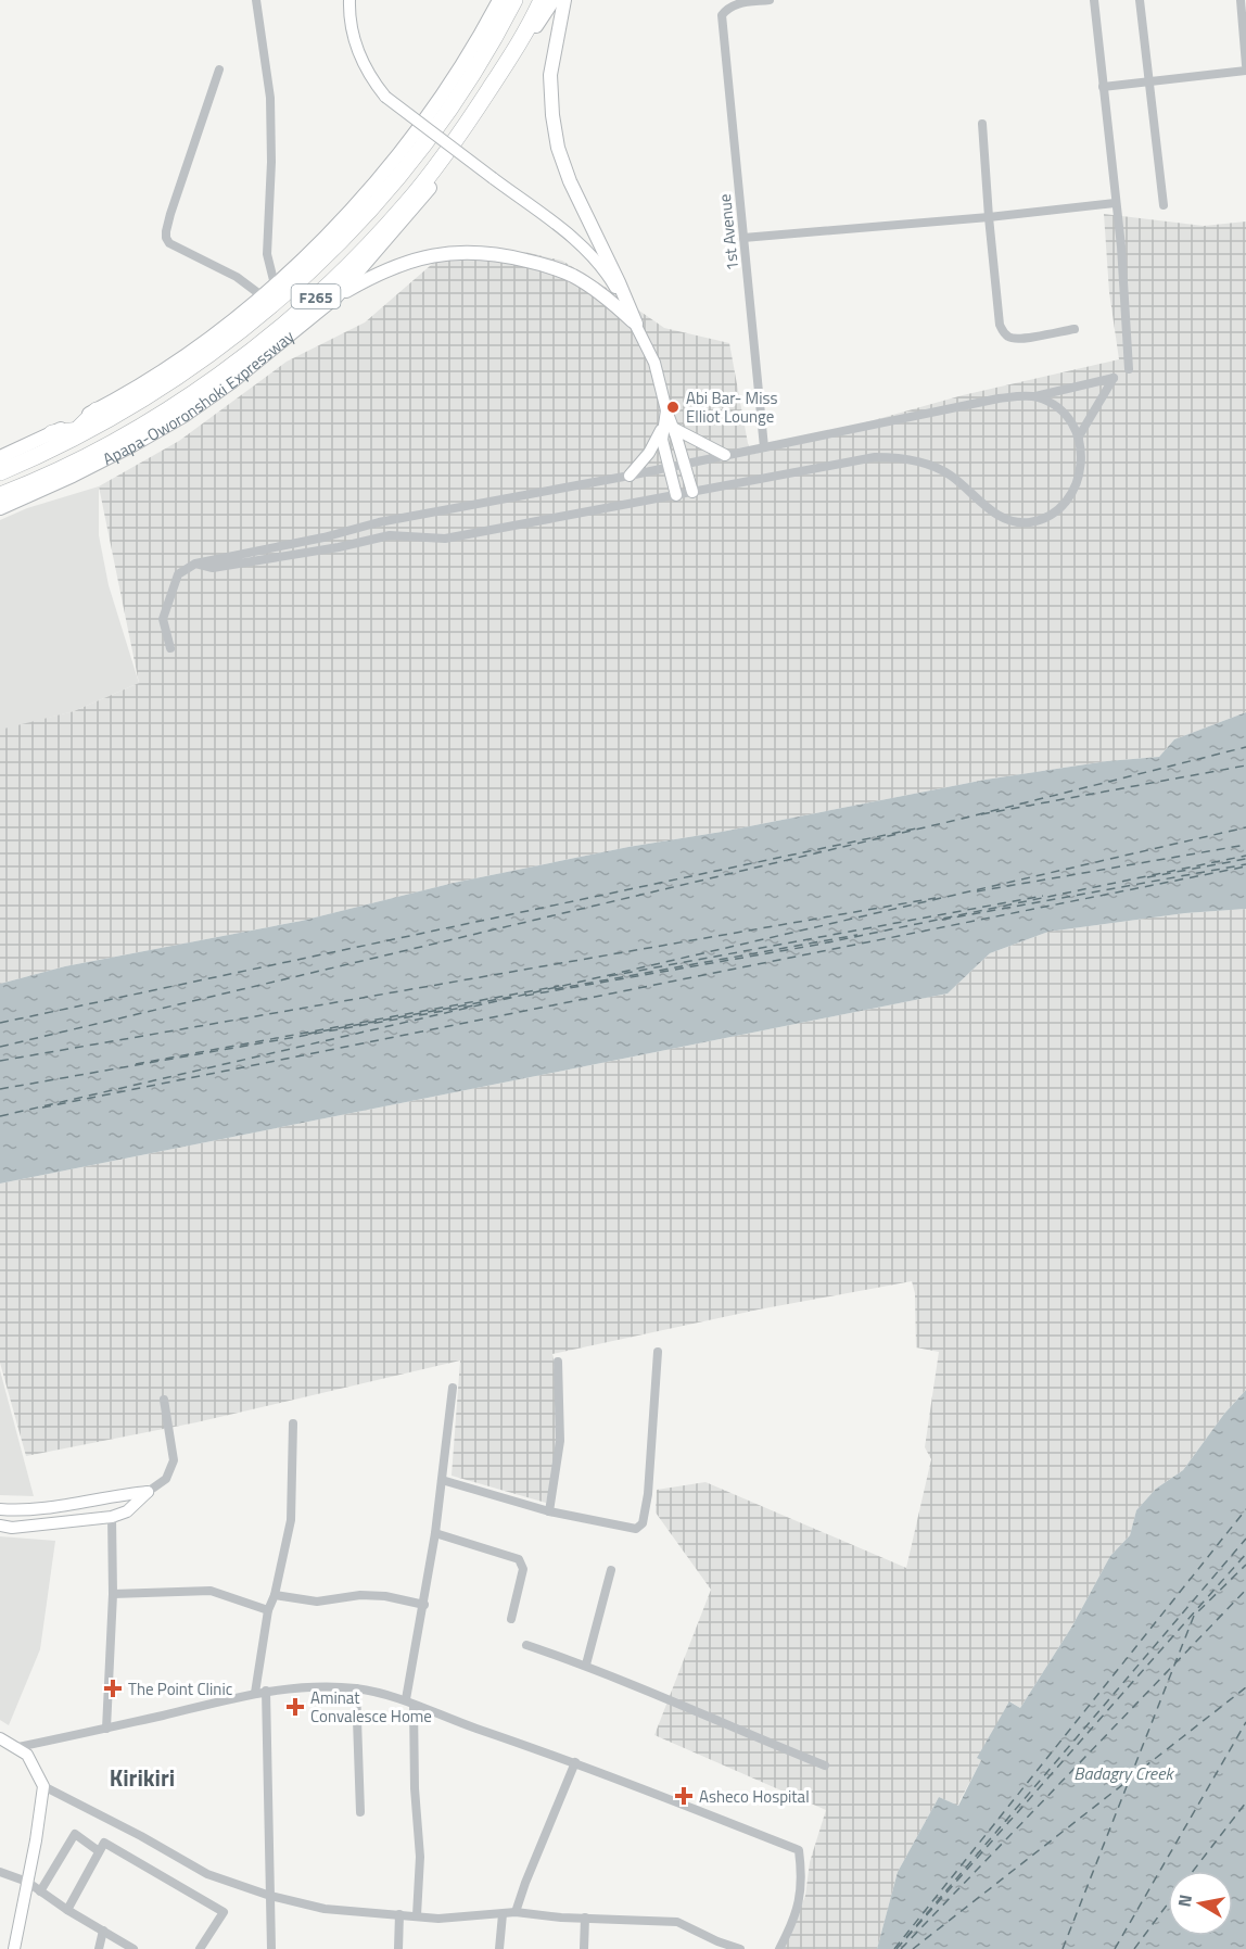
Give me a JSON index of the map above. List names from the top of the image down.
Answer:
{
  "streets": {
    "highway": ["F265", "Apapa-Oworonshoki Expressway"],
    "street": ["1st Avenue"]
  },
  "districts": ["Kirikiri"],
  "water": ["Badagry Creek"],
  "places": {
    "other": ["Abi Bar- Miss Elliot Lounge"],
    "health": ["The Point Clinic", "Aminat Convalesce Home", "Asheco Hospital"]
  },
  "north": "left"
}
